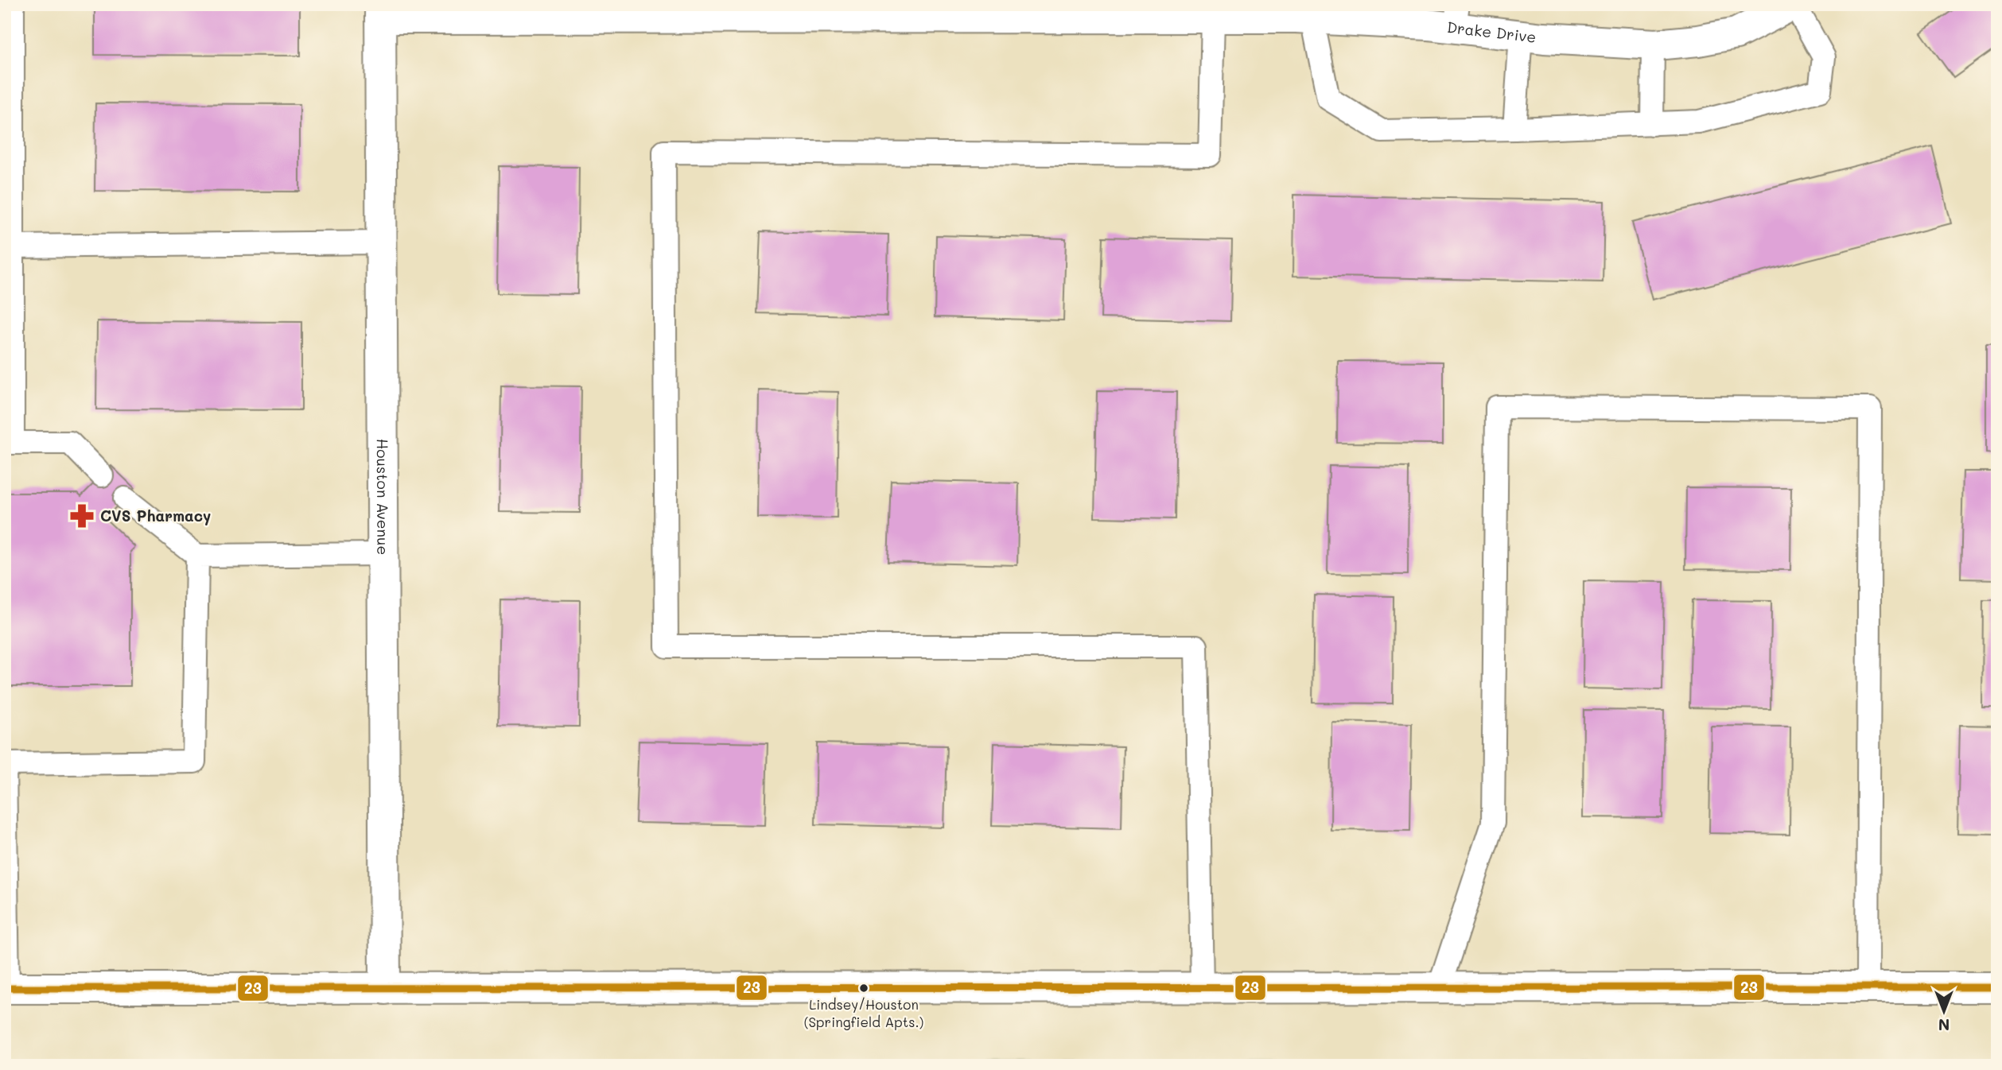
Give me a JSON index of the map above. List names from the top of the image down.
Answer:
{
  "streets": {
    "street": ["Drake Drive", "Houston Avenue"]
  },
  "crossings": [
    ["Drake Drive", "Houston Avenue"]
  ],
  "places": {
    "pharmacy": ["CVS Pharmacy"],
    "other": ["Lindsey/Houston (Springfield Apts.)"]
  },
  "lines": ["transit line 23"],
  "north": "bottom"
}
